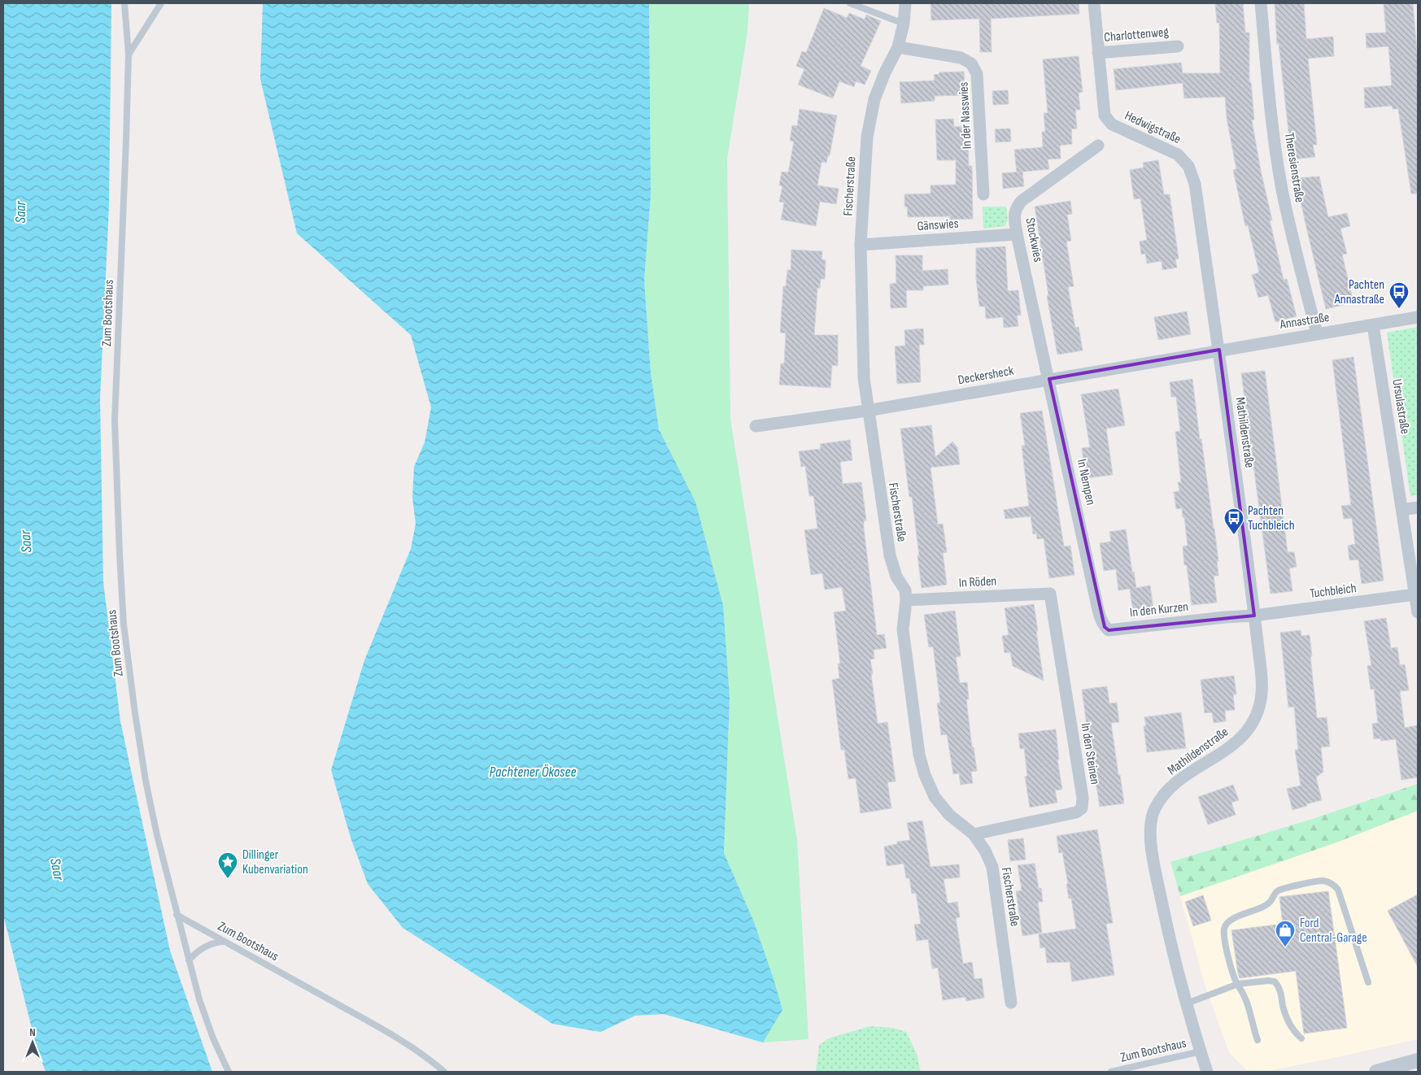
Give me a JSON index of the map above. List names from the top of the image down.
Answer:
{
  "streets": {
    "street": [
      "Charlottenweg",
      "In der Nasswies",
      "Hedwigstraße",
      "Theresienstraße",
      "Fischerstraße",
      "Gänswies",
      "Stockwies",
      "Annastraße",
      "Deckersheck",
      "Ursulastraße",
      "Mathildenstraße",
      "In Nempen",
      "In Röden",
      "Tuchbleich",
      "In den Kurzen",
      "In den Steinen"
    ],
    "lane": ["Zum Bootshaus"]
  },
  "crossings": [
    ["Charlottenweg", "Hedwigstraße"],
    ["In der Nasswies", "Fischerstraße"],
    ["Hedwigstraße", "Annastraße"],
    ["Hedwigstraße", "Deckersheck"],
    ["Hedwigstraße", "Mathildenstraße"],
    ["Theresienstraße", "Annastraße"],
    ["Fischerstraße", "Gänswies"],
    ["Fischerstraße", "Deckersheck"],
    ["Fischerstraße", "In Röden"],
    ["Fischerstraße", "In den Steinen"],
    ["Gänswies", "Stockwies"],
    ["Stockwies", "Deckersheck"],
    ["Stockwies", "In Nempen"],
    ["Zum Bootshaus", "Mathildenstraße"],
    ["Annastraße", "Deckersheck"],
    ["Annastraße", "Ursulastraße"],
    ["Annastraße", "Mathildenstraße"],
    ["Deckersheck", "Mathildenstraße"],
    ["Deckersheck", "In Nempen"],
    ["Ursulastraße", "Tuchbleich"],
    ["Mathildenstraße", "Tuchbleich"],
    ["Mathildenstraße", "In den Kurzen"],
    ["In Nempen", "In den Kurzen"],
    ["In Röden", "In den Steinen"],
    ["Tuchbleich", "In den Kurzen"]
  ],
  "water": ["Saar", "Pachtener Ökosee"],
  "places": {
    "bus stop": ["Pachten Annastraße", "Pachten Tuchbleich"],
    "place": ["Dillinger Kubenvariation"],
    "shop": ["Ford Central-Garage"]
  },
  "north": "top"
}
